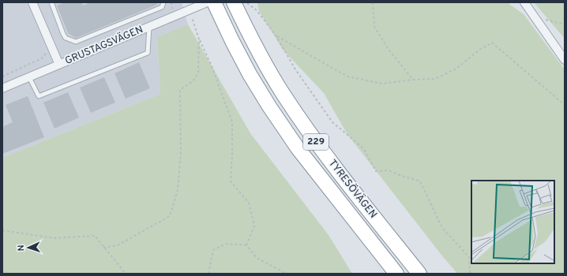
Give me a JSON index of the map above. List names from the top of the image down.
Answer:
{
  "streets": {
    "highway": ["229", "TYRESÖVÄGEN"],
    "street": ["GRUSTAGSVÄGEN"]
  },
  "crossings": [
    ["GRUSTAGSVÄGEN", "TYRESÖVÄGEN"]
  ],
  "north": "left"
}
